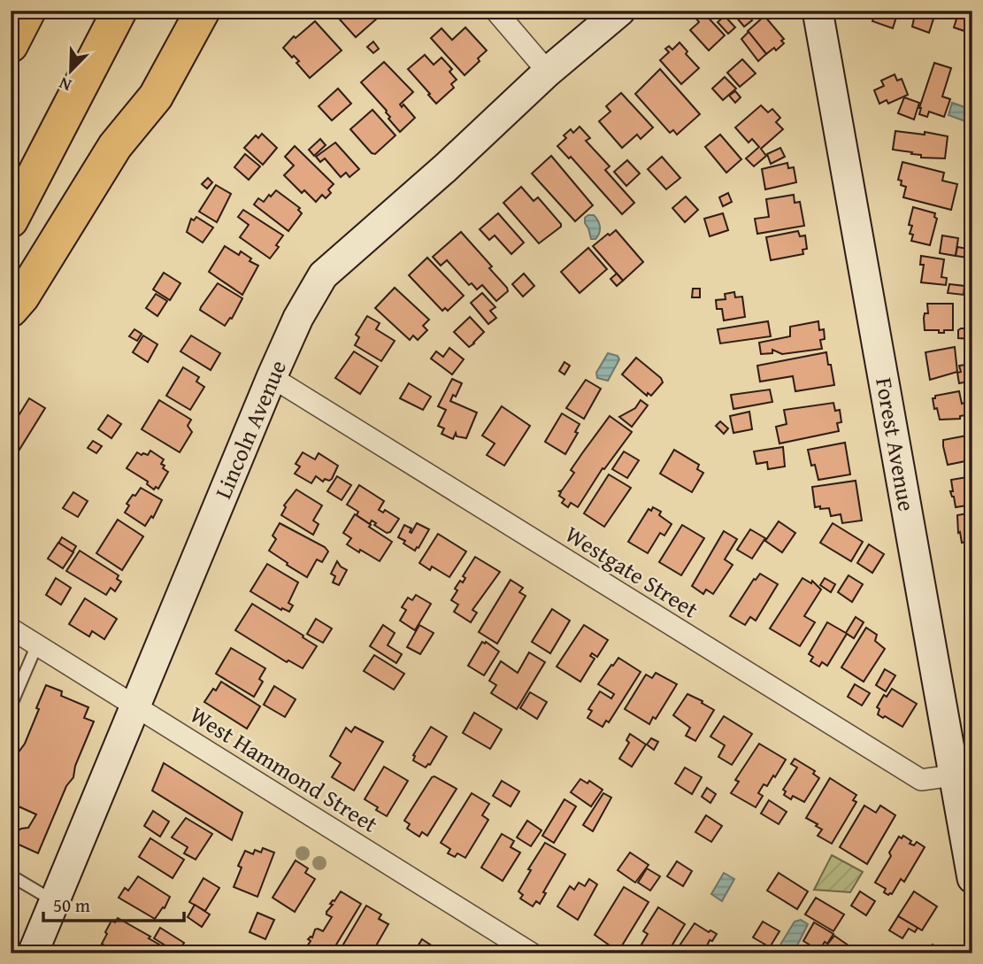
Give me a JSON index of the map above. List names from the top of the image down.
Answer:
{
  "streets": {
    "main road": ["Lincoln Avenue", "Forest Avenue"],
    "street": ["Westgate Street", "West Hammond Street"]
  },
  "crossings": [
    ["Lincoln Avenue", "Westgate Street"],
    ["Lincoln Avenue", "West Hammond Street"],
    ["Forest Avenue", "Westgate Street"]
  ],
  "scale_bar": "50 m",
  "north": "bottom left"
}
